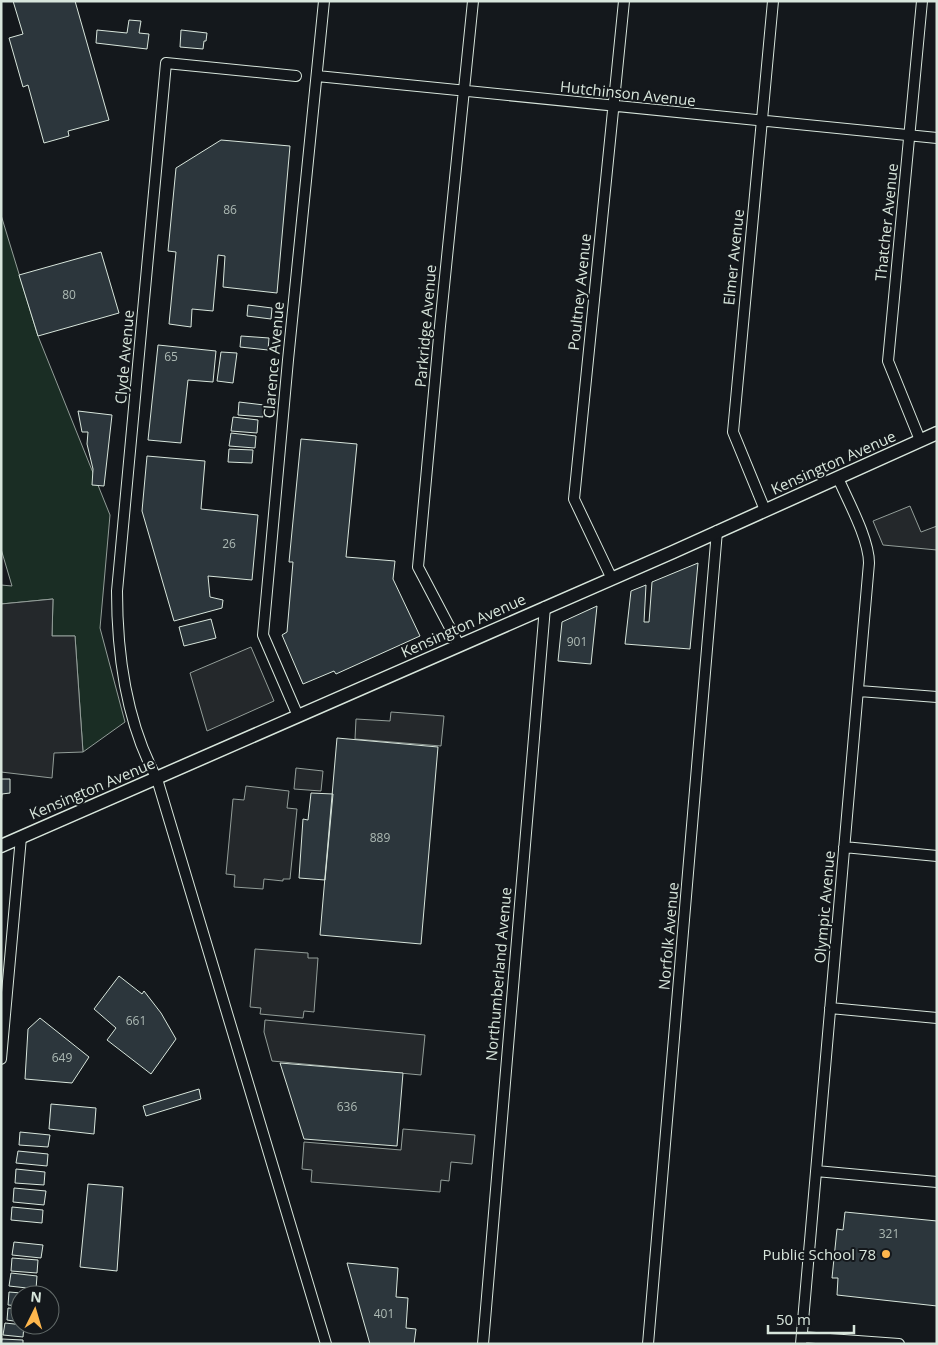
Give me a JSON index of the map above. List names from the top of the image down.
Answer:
{
  "streets": {
    "street": [
      "Hutchinson Avenue",
      "Thatcher Avenue",
      "Elmer Avenue",
      "Poultney Avenue",
      "Parkridge Avenue",
      "Clyde Avenue",
      "Clarence Avenue",
      "Kensington Avenue",
      "Olympic Avenue",
      "Norfolk Avenue",
      "Northumberland Avenue"
    ]
  },
  "crossings": [
    ["Hutchinson Avenue", "Thatcher Avenue"],
    ["Hutchinson Avenue", "Elmer Avenue"],
    ["Hutchinson Avenue", "Poultney Avenue"],
    ["Hutchinson Avenue", "Parkridge Avenue"],
    ["Hutchinson Avenue", "Clarence Avenue"],
    ["Thatcher Avenue", "Kensington Avenue"],
    ["Elmer Avenue", "Kensington Avenue"],
    ["Poultney Avenue", "Kensington Avenue"],
    ["Parkridge Avenue", "Kensington Avenue"],
    ["Clyde Avenue", "Kensington Avenue"],
    ["Clarence Avenue", "Kensington Avenue"],
    ["Kensington Avenue", "Olympic Avenue"],
    ["Kensington Avenue", "Norfolk Avenue"],
    ["Kensington Avenue", "Northumberland Avenue"]
  ],
  "places": ["Public School 78"],
  "house_numbers": [
    "86",
    "80",
    "65",
    "26",
    "901",
    "889",
    "661",
    "649",
    "636",
    "321",
    "401"
  ],
  "scale_bar": "50 m",
  "north": "top"
}
